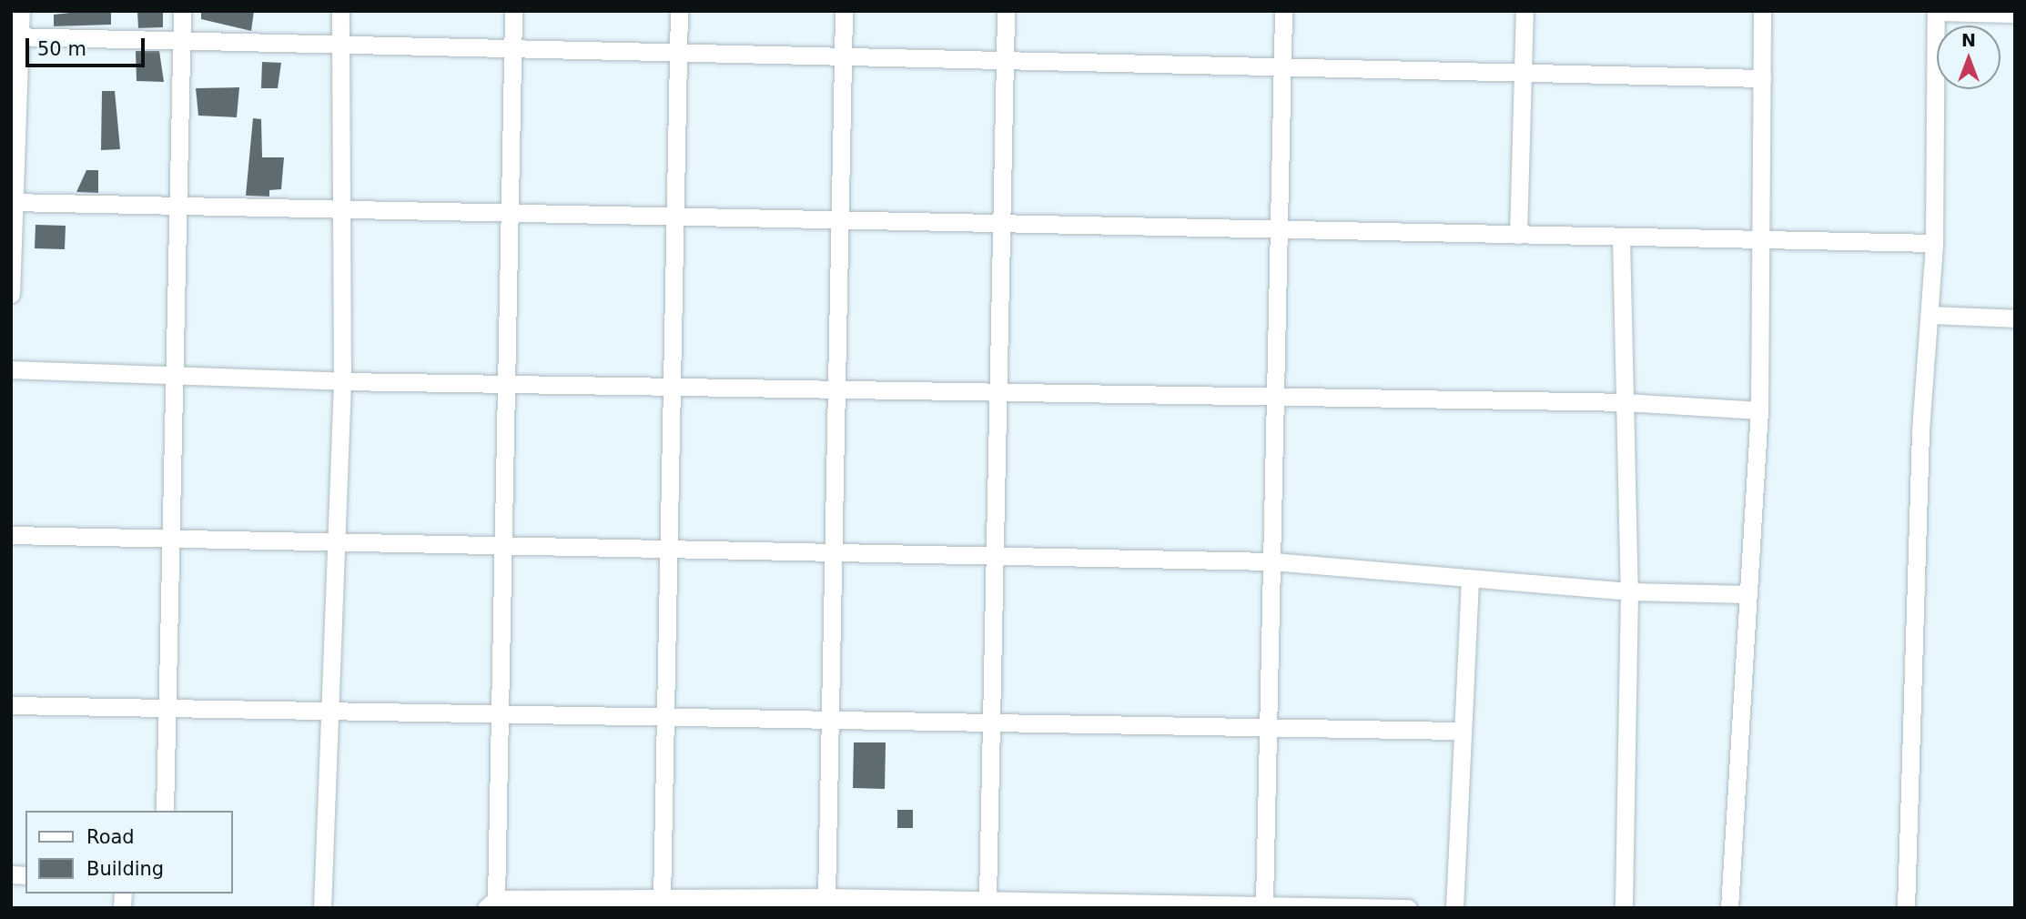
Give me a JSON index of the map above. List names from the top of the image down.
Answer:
{
  "legend": ["Road", "Building"],
  "scale_bar": "50 m",
  "north": "top"
}
